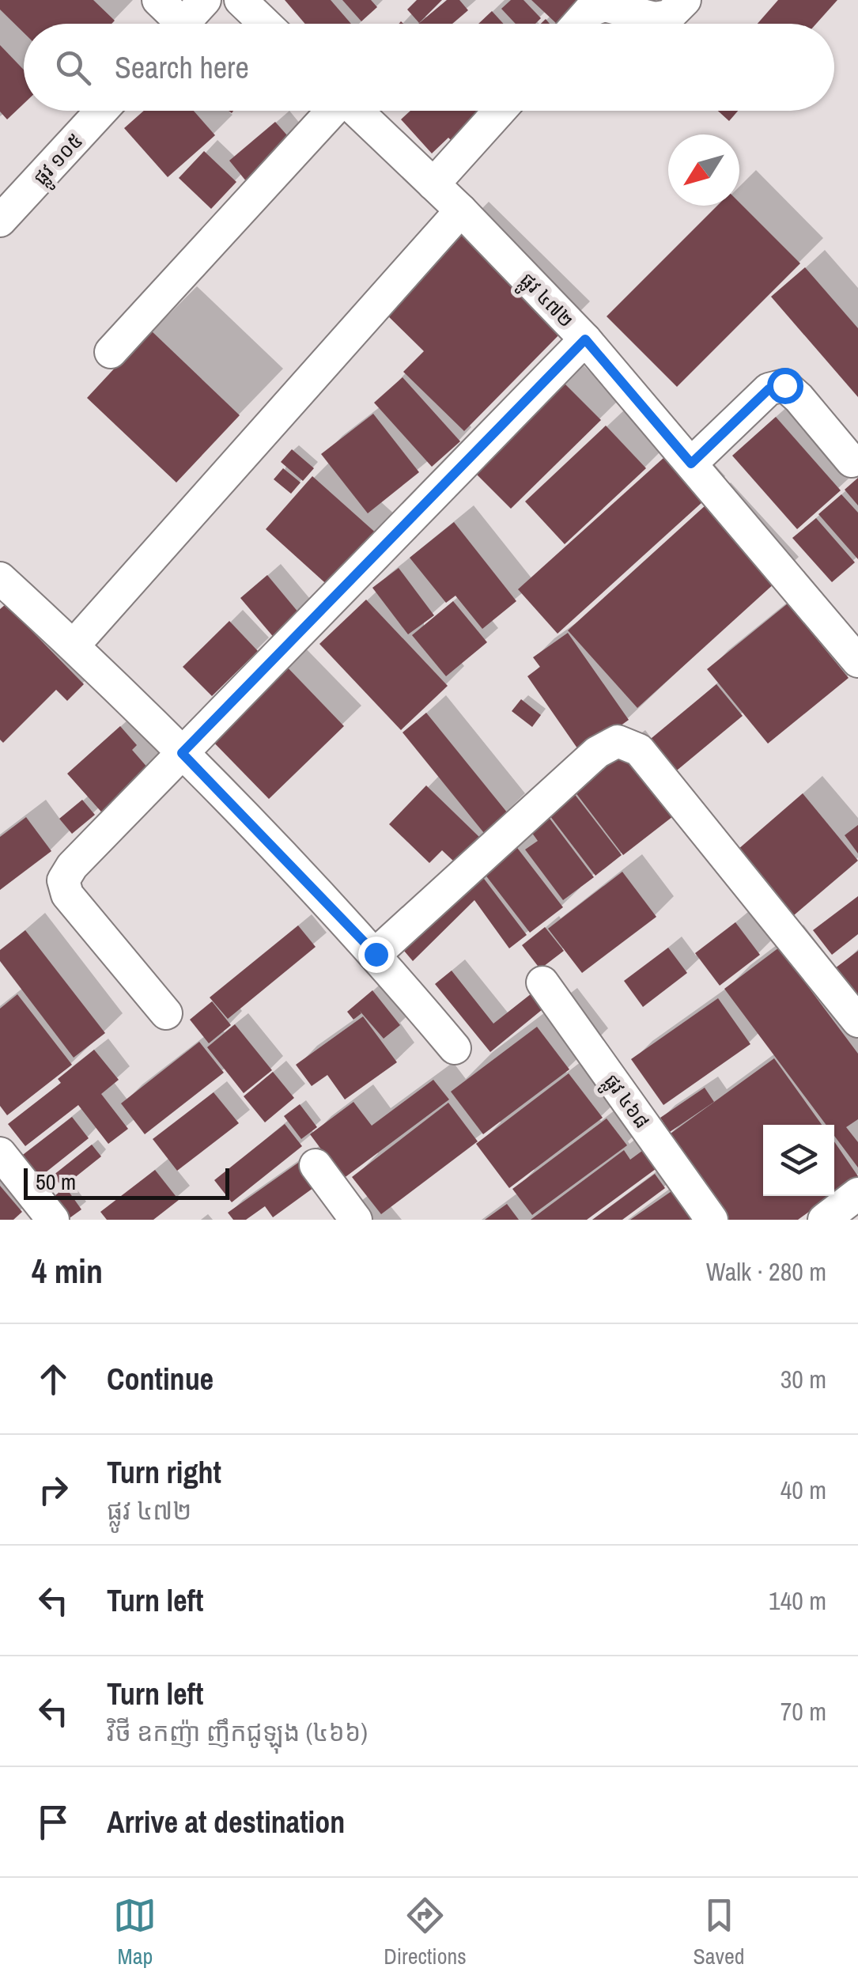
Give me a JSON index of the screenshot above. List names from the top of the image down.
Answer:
{
  "streets": {
    "street": ["ផ្លូវ ១០៥", "ផ្លូវ ៤៧២", "ផ្លូវ ៤៦៨"]
  },
  "scale_bar": "50 m",
  "north": "bottom left",
  "page": {
    "search": "Search here",
    "scale": "50 m",
    "heading": ["4 min", "Walk · 280 m"],
    "list": [
      ["Continue", "30 m"],
      ["Turn right", "ផ្លូវ ៤៧២", "40 m"],
      ["Turn left", "140 m"],
      ["Turn left", "វិថី ឧកញ៉ា ញឹកជូឡុង (៤៦៦)", "70 m"],
      "Arrive at destination"
    ],
    "nav": ["Map", "Directions", "Saved"]
  }
}
